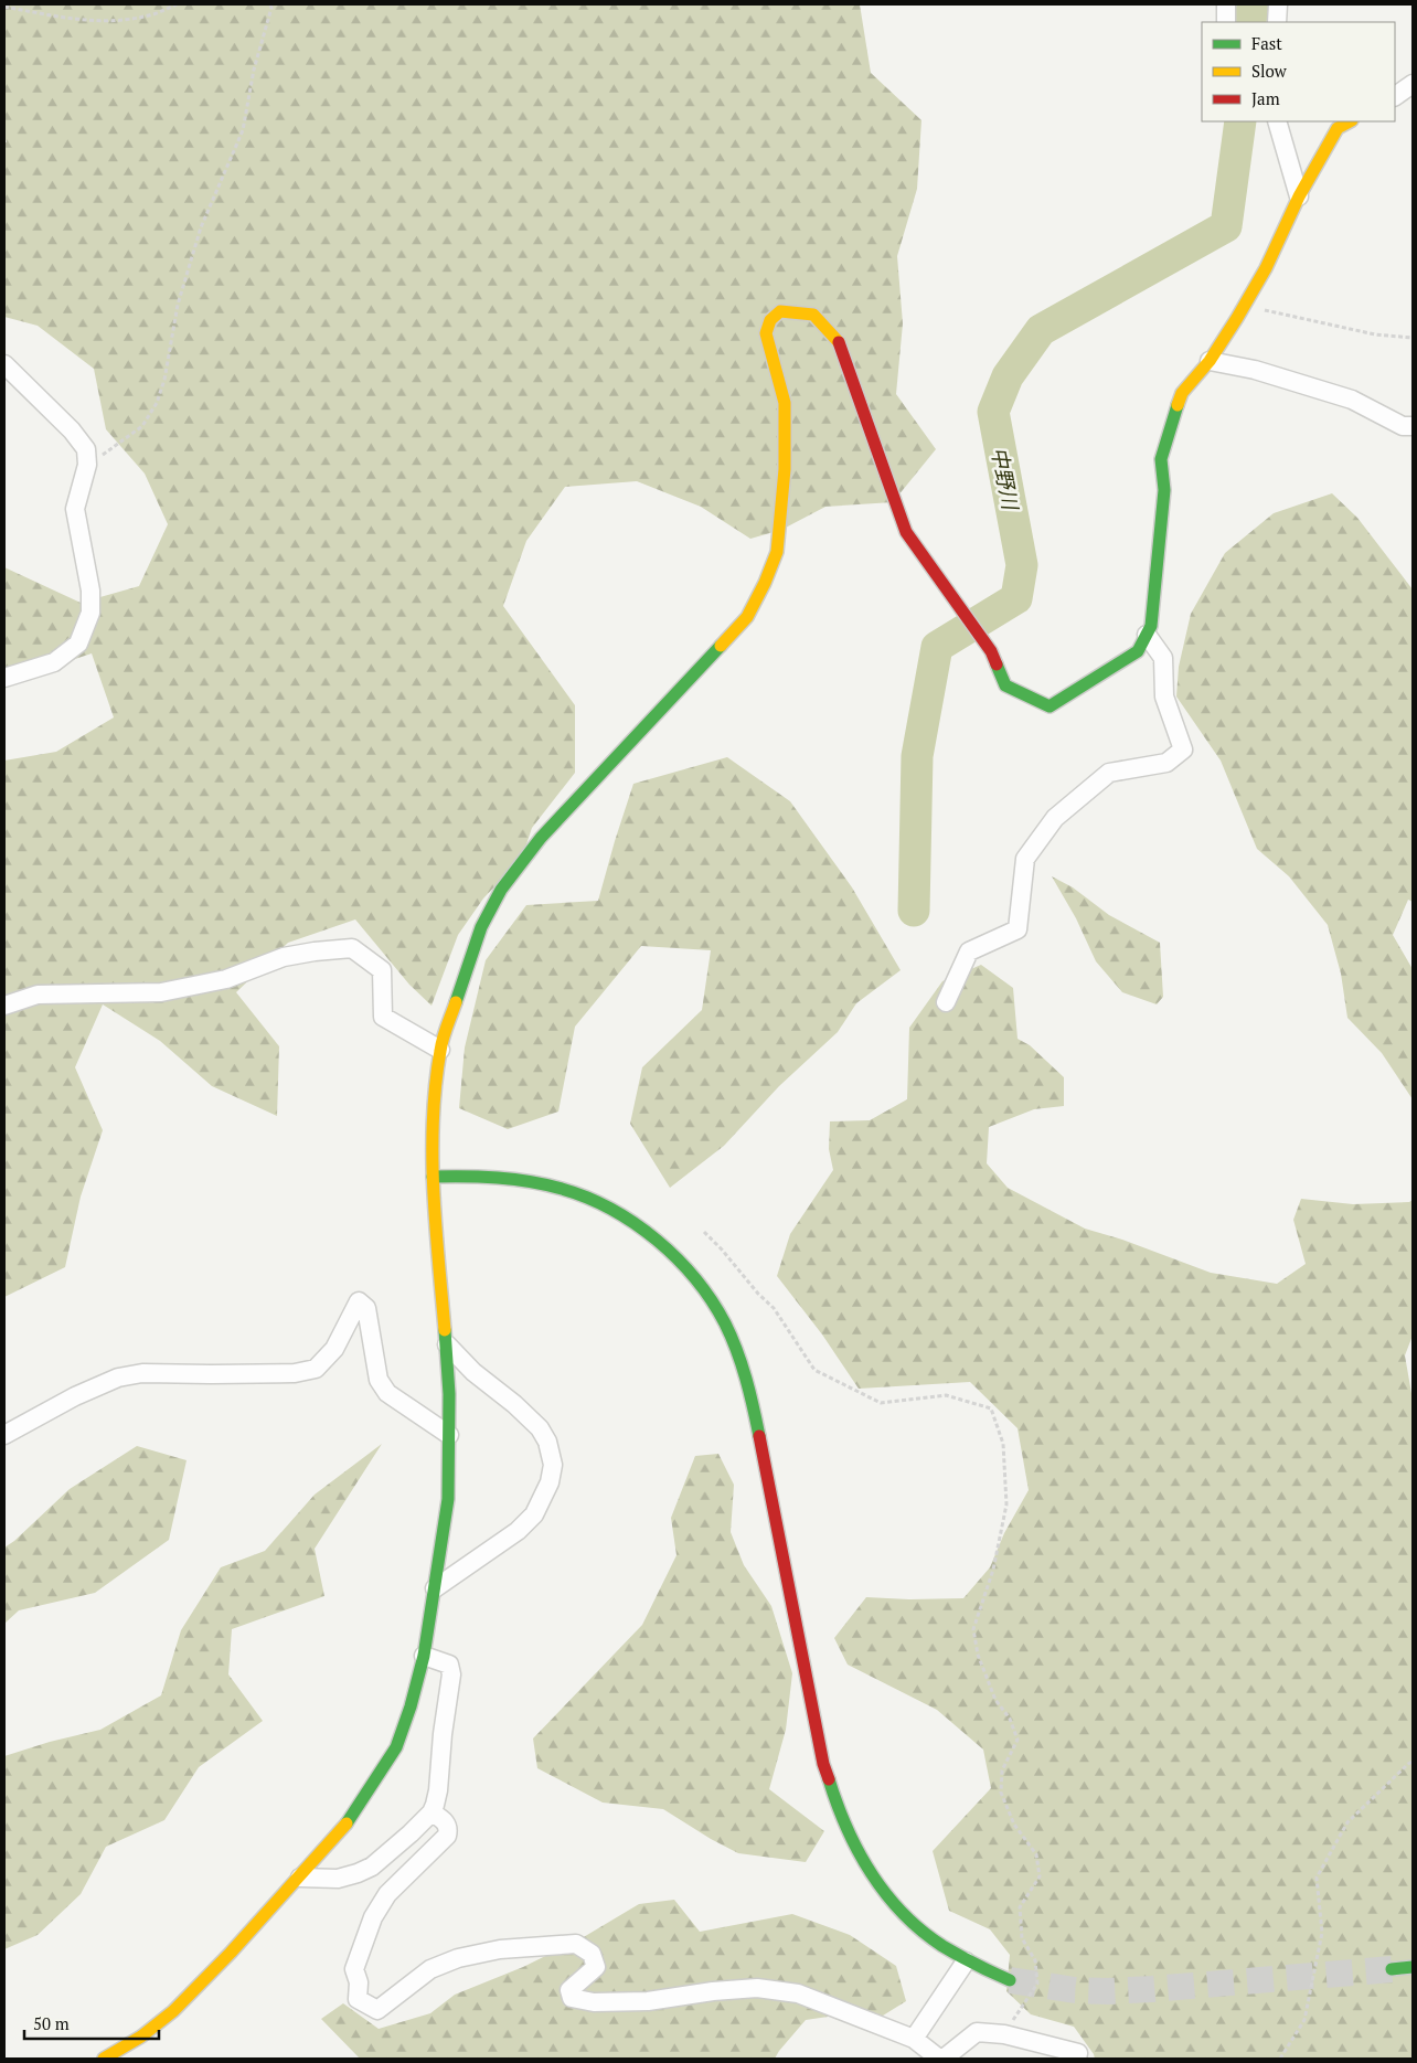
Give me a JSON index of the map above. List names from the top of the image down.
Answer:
{
  "water": ["中野川"],
  "legend": ["Fast", "Slow", "Jam"],
  "scale_bar": "50 m"
}
